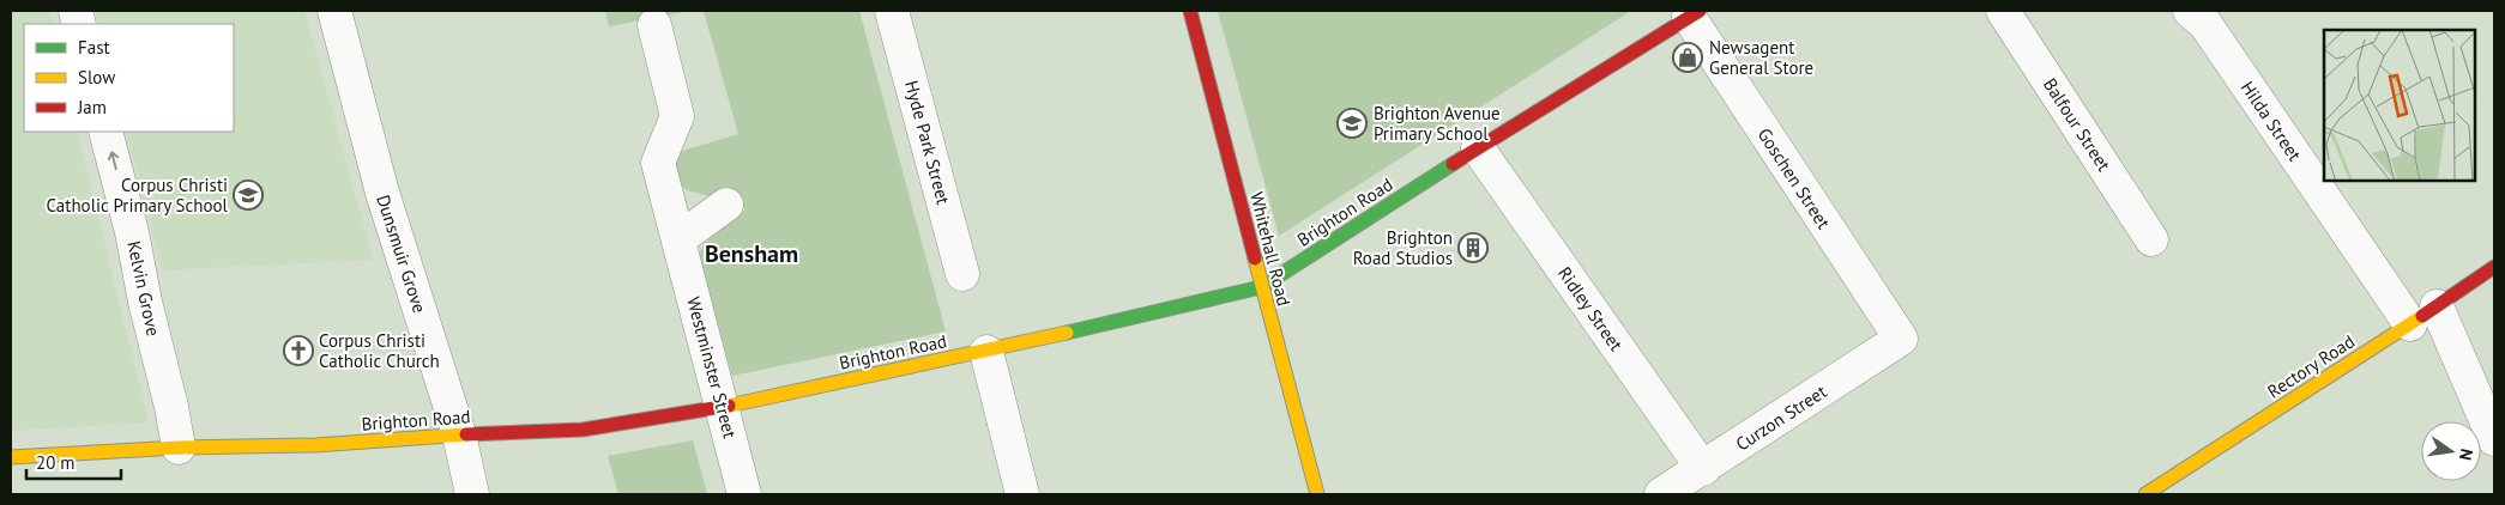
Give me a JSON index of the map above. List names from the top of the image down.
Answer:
{
  "streets": {
    "street": [
      "Hilda Street",
      "Balfour Street",
      "Hyde Park Street",
      "Goschen Street",
      "Brighton Road",
      "Whitehall Road",
      "Dunsmuir Grove",
      "Kelvin Grove",
      "Ridley Street",
      "Rectory Road",
      "Westminster Street",
      "Curzon Street"
    ]
  },
  "crossings": [
    ["Hilda Street", "Rectory Road"],
    ["Goschen Street", "Brighton Road"],
    ["Goschen Street", "Curzon Street"],
    ["Brighton Road", "Whitehall Road"],
    ["Brighton Road", "Dunsmuir Grove"],
    ["Brighton Road", "Kelvin Grove"],
    ["Brighton Road", "Ridley Street"],
    ["Brighton Road", "Westminster Street"],
    ["Ridley Street", "Curzon Street"]
  ],
  "one_way": ["Kelvin Grove"],
  "districts": ["Bensham"],
  "places": {
    "shop": ["Newsagent General Store"],
    "school or university": ["Brighton Avenue Primary School", "Corpus Christi Catholic Primary School"],
    "building": ["Brighton Road Studios"],
    "church": ["Corpus Christi Catholic Church"]
  },
  "legend": ["Fast", "Slow", "Jam"],
  "scale_bar": "20 m",
  "north": "right"
}
